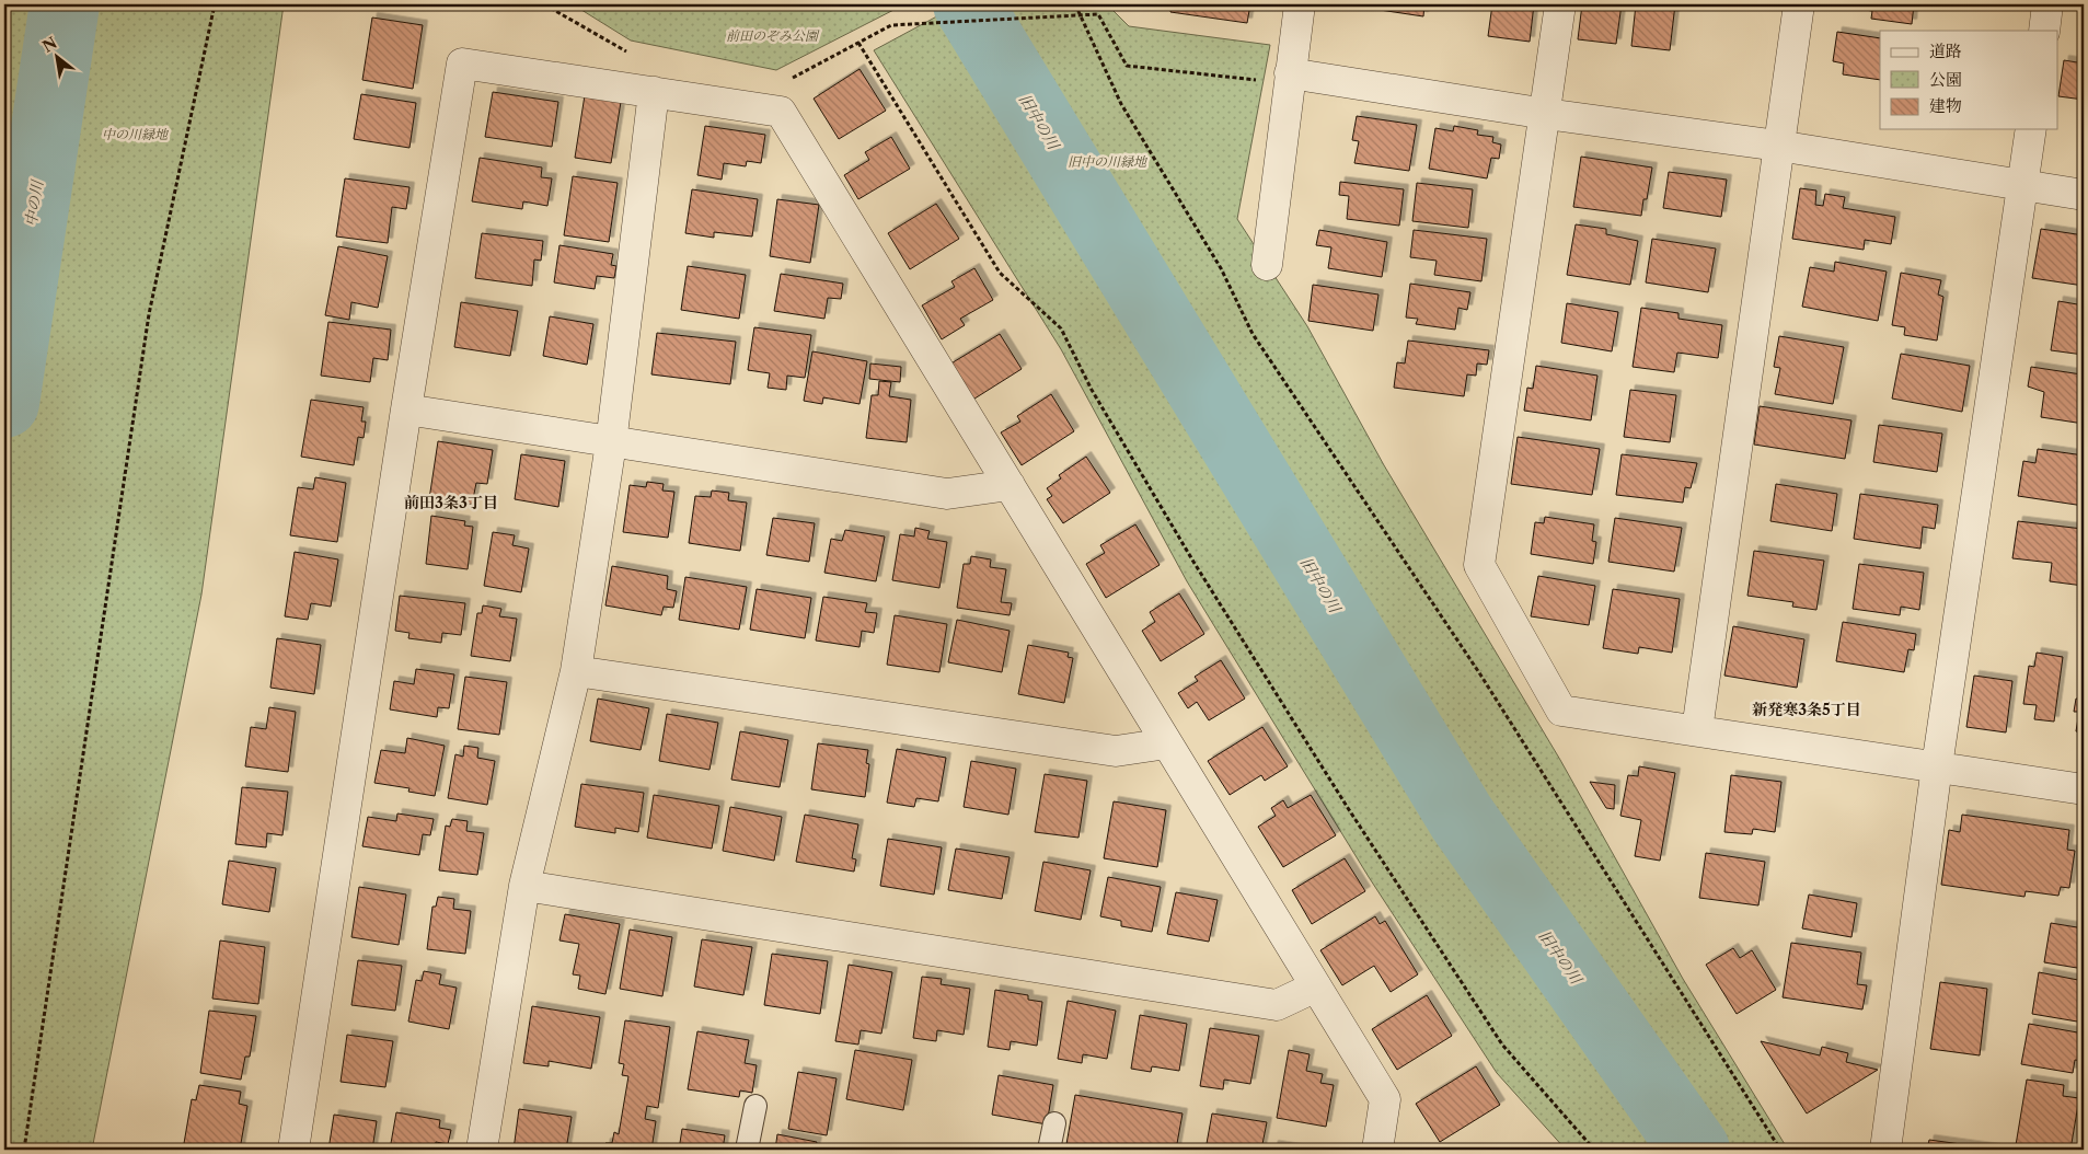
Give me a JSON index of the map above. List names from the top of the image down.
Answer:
{
  "districts": ["前田3条3丁目", "新発寒3条5丁目"],
  "water": ["旧中の川", "中の川"],
  "parks": ["前田のぞみ公園", "中の川緑地", "旧中の川緑地"],
  "legend": ["道路", "公園", "建物"],
  "north": "top left"
}
